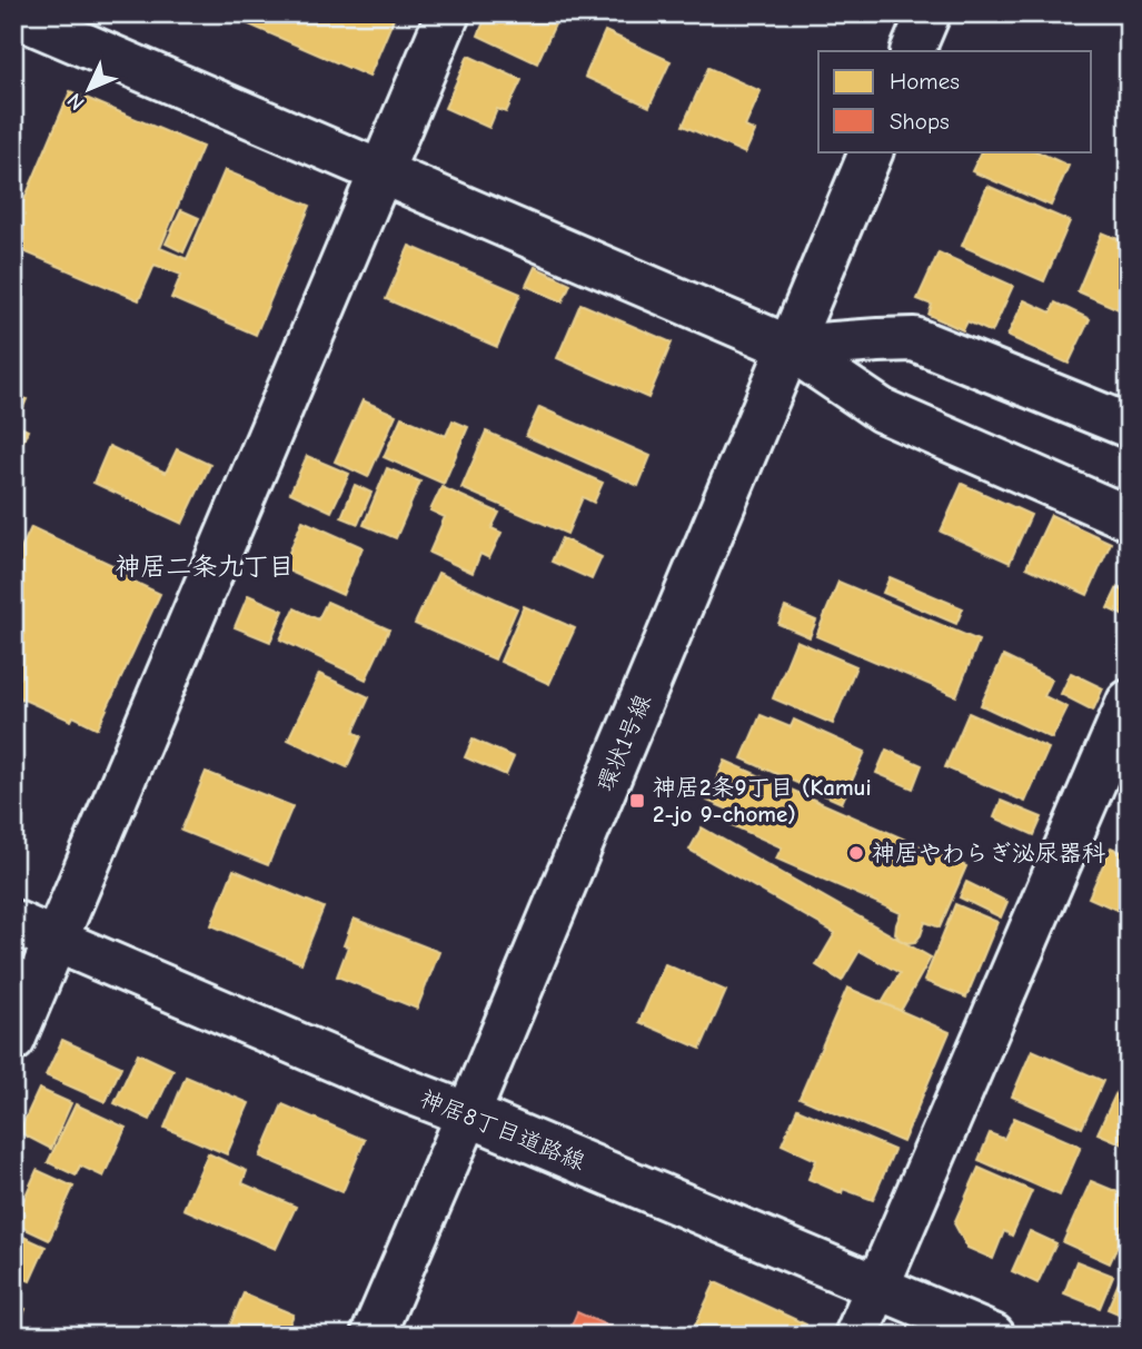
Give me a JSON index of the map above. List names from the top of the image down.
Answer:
{
  "streets": {
    "street": ["環状1号線", "神居8丁目道路線"]
  },
  "crossings": [
    ["環状1号線", "神居8丁目道路線"]
  ],
  "districts": ["神居二条九丁目"],
  "places": {
    "transit": ["神居2条9丁目 (Kamui 2-jo 9-chome)"],
    "other": ["神居やわらぎ泌尿器科"]
  },
  "legend": ["Homes", "Shops"],
  "north": "bottom left"
}
